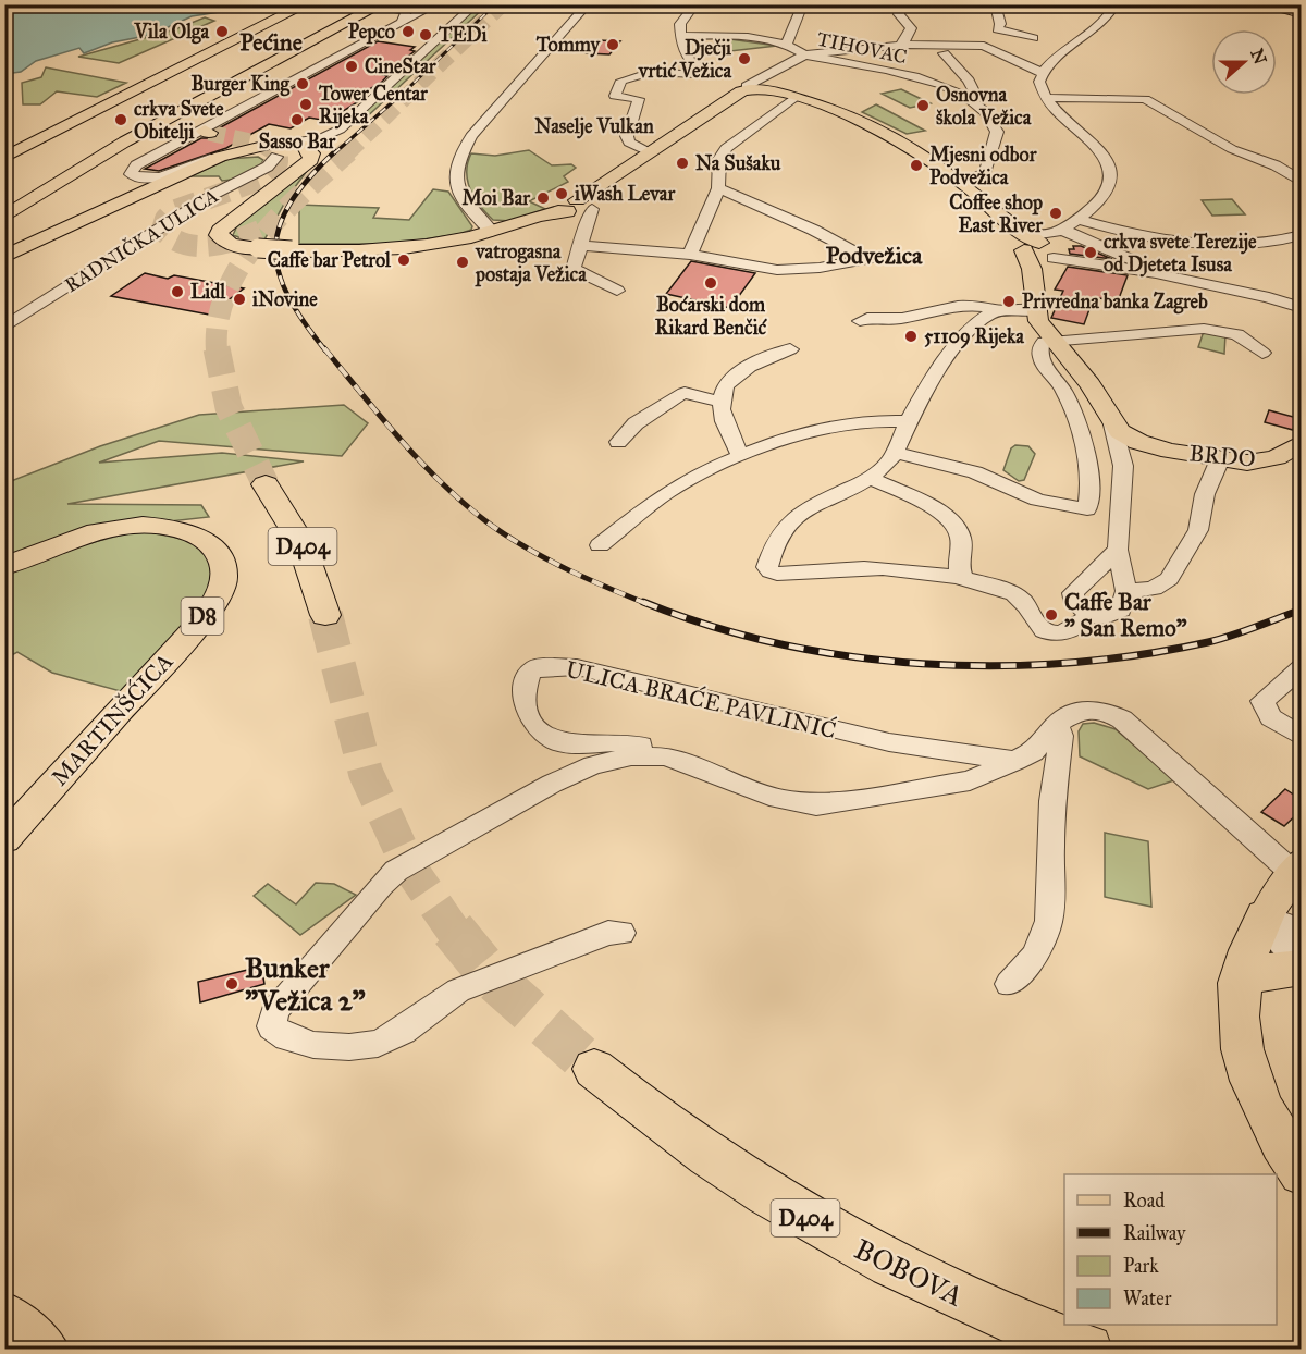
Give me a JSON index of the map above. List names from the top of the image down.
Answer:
{
  "streets": {
    "highway": ["D404", "BOBOVA"],
    "main road": [
      "RADNIČKA ULICA",
      "BRDO",
      "D8",
      "MARTINŠĆICA"
    ],
    "street": ["TIHOVAC", "ULICA BRAĆE PAVLINIĆ"]
  },
  "crossings": [
    ["TIHOVAC", "RADNIČKA ULICA"]
  ],
  "districts": ["Pećine", "Naselje Vulkan", "Podvežica"],
  "places": [
    "Vila Olga",
    "Pepco",
    "TEDi",
    "Tommy",
    "Dječji vrtić Vežica",
    "CineStar",
    "Burger King",
    "Tower Centar Rijeka",
    "Osnovna škola Vežica",
    "crkva Svete Obitelji",
    "Sasso Bar",
    "Na Sušaku",
    "Mjesni odbor Podvežica",
    "iWash Levar",
    "Moi Bar",
    "Coffee shop East River",
    "crkva svete Terezije od Djeteta Isusa",
    "Caffe bar Petrol",
    "vatrogasna postaja Vežica",
    "Boćarski dom Rikard Benčić",
    "Lidl",
    "iNovine",
    "Privredna banka Zagreb",
    "51109 Rijeka",
    "Caffe Bar \" San Remo\"",
    "Bunker \"Vežica 2\""
  ],
  "legend": [
    "Road",
    "Railway",
    "Park",
    "Water"
  ],
  "north": "right"
}
